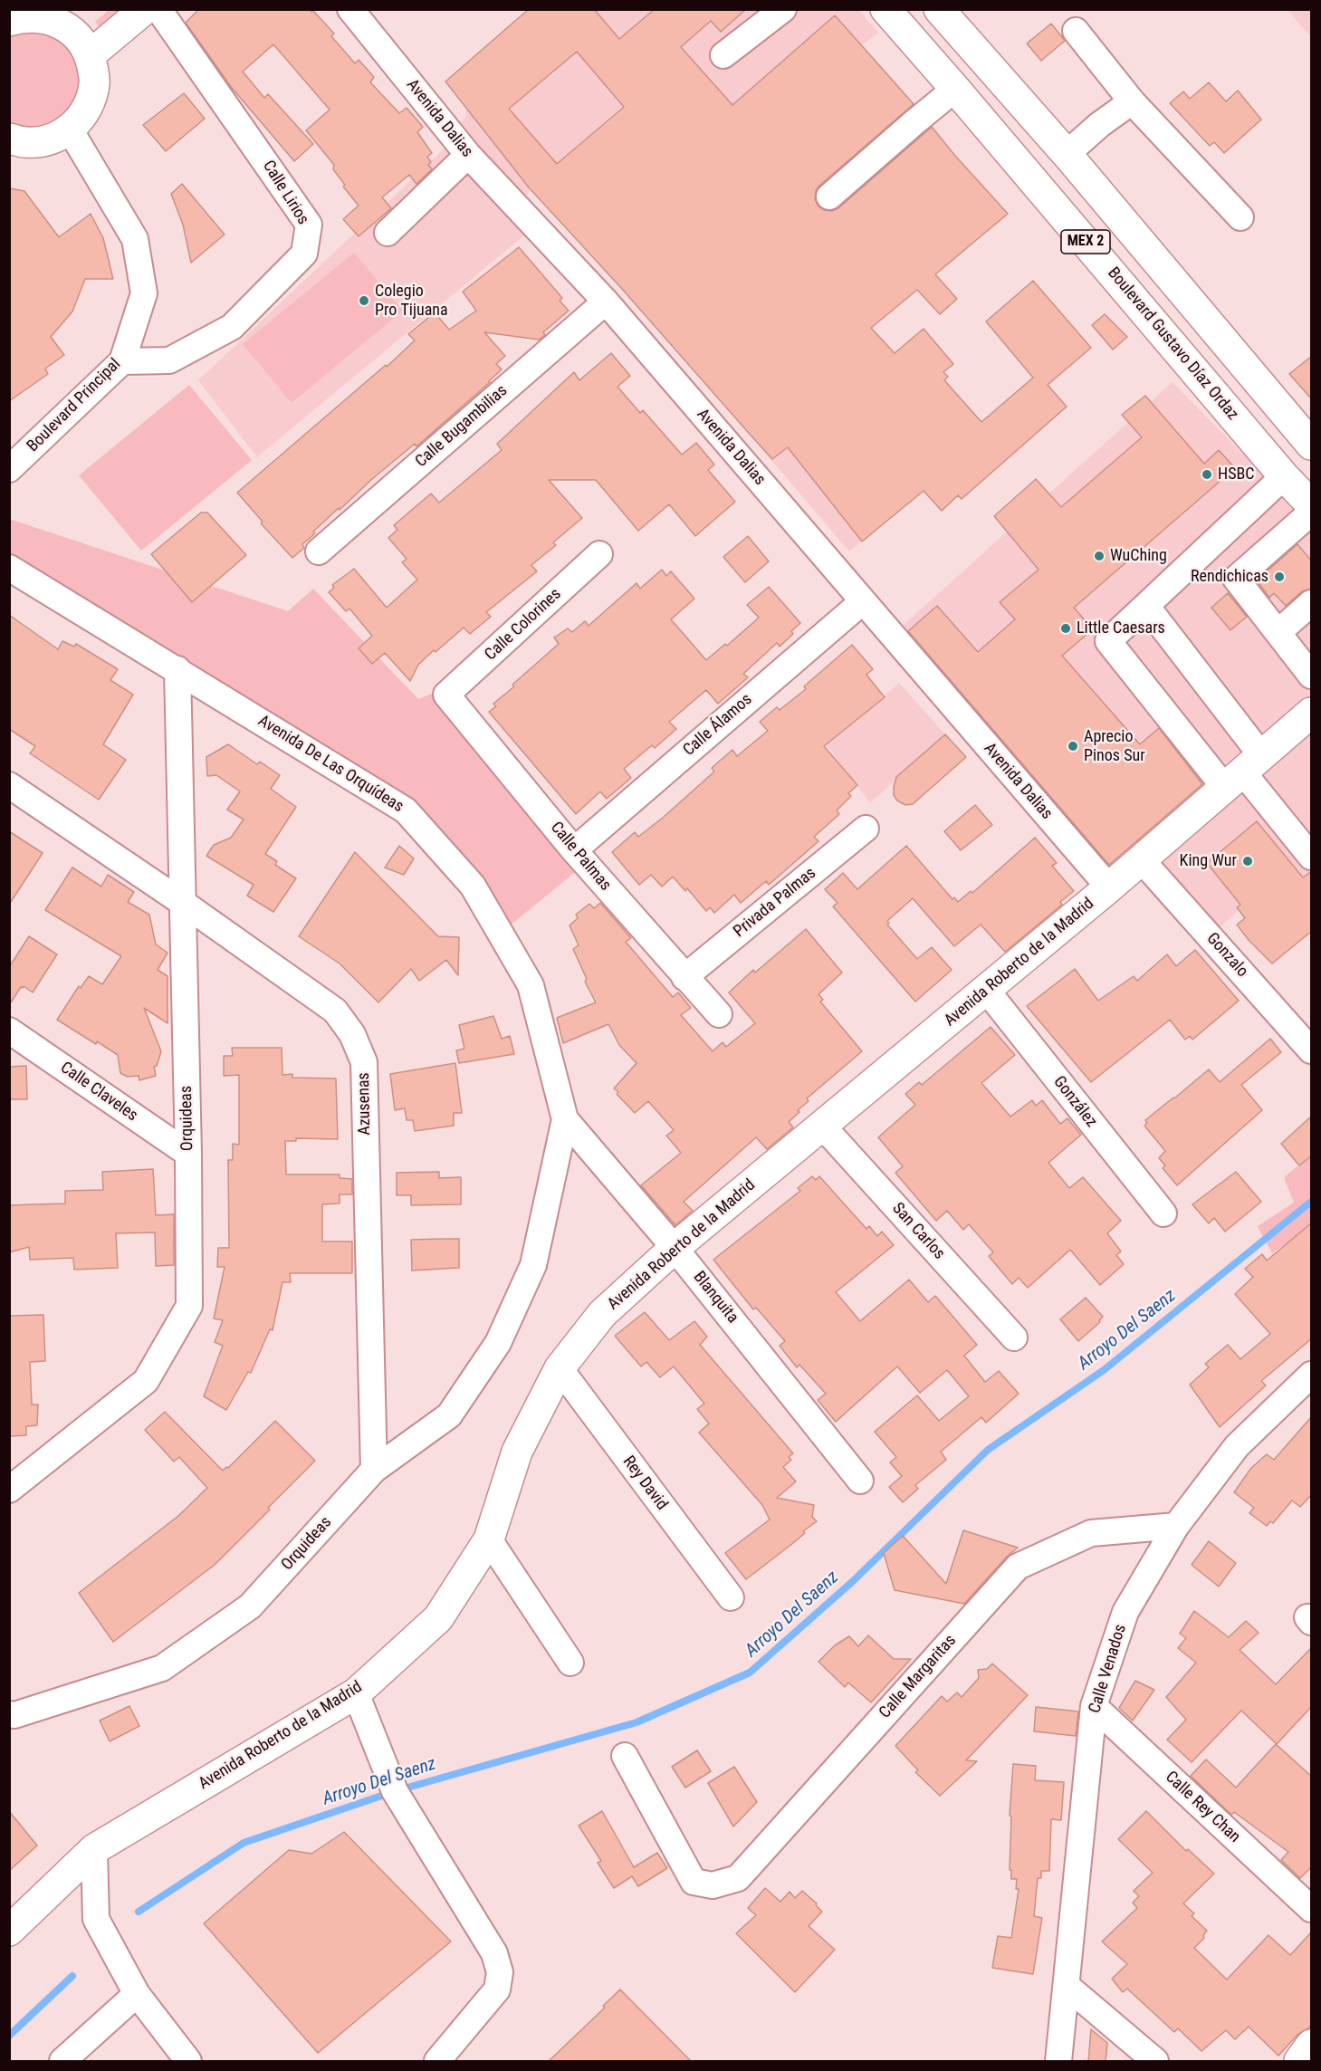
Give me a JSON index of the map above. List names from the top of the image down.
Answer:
{
  "streets": {
    "main road": ["MEX 2", "Boulevard Gustavo Díaz Ordaz", "Avenida Roberto de la Madrid"],
    "street": [
      "Avenida Dalias",
      "Calle Lirios",
      "Boulevard Principal",
      "Calle Bugambilias",
      "Calle Colorines",
      "Calle Álamos",
      "Avenida De Las Orquídeas",
      "Calle Palmas",
      "Privada Palmas",
      "Gonzalo",
      "Calle Claveles",
      "González",
      "Azusenas",
      "Orquideas",
      "San Carlos",
      "Blanquita",
      "Rey David",
      "Calle Venados",
      "Calle Margaritas",
      "Calle Rey Chan"
    ]
  },
  "crossings": [
    ["Avenida Dalias", "Calle Bugambilias"],
    ["Avenida Dalias", "Calle Álamos"],
    ["Avenida Dalias", "Avenida Roberto de la Madrid"],
    ["Calle Lirios", "Boulevard Principal"],
    ["Calle Colorines", "Calle Palmas"],
    ["Calle Álamos", "Calle Palmas"],
    ["Avenida De Las Orquídeas", "Orquideas"],
    ["Avenida De Las Orquídeas", "Blanquita"],
    ["Calle Palmas", "Privada Palmas"],
    ["Gonzalo", "Avenida Roberto de la Madrid"],
    ["Avenida Roberto de la Madrid", "González"],
    ["Avenida Roberto de la Madrid", "San Carlos"],
    ["Avenida Roberto de la Madrid", "Blanquita"],
    ["Avenida Roberto de la Madrid", "Rey David"],
    ["Calle Claveles", "Orquideas"],
    ["Azusenas", "Orquideas"],
    ["Orquideas", "Blanquita"],
    ["Calle Venados", "Calle Margaritas"],
    ["Calle Venados", "Calle Rey Chan"]
  ],
  "water": ["Arroyo Del Saenz"],
  "places": [
    "Colegio Pro Tijuana",
    "HSBC",
    "WuChing",
    "Rendichicas",
    "Little Caesars",
    "Aprecio Pinos Sur",
    "King Wur"
  ]
}
